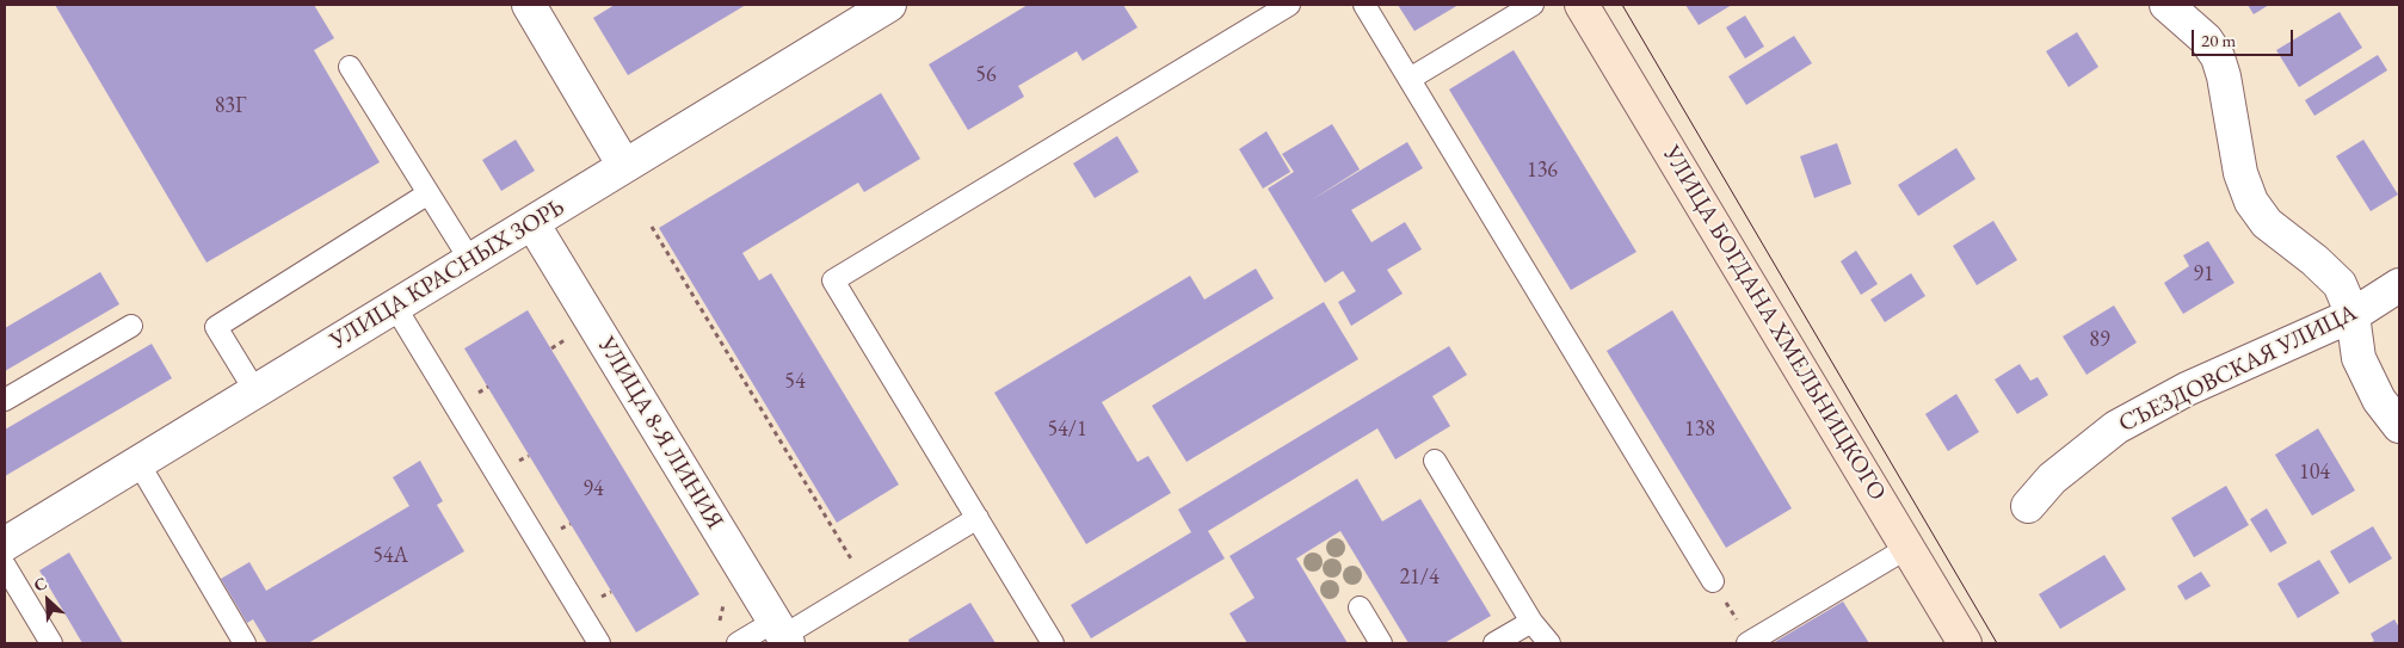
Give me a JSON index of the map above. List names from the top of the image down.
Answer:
{
  "streets": {
    "main road": ["УЛИЦА БОГДАНА ХМЕЛЬНИЦКОГО"],
    "street": ["УЛИЦА КРАСНЫХ ЗОРЬ", "СЪЕЗДОВСКАЯ УЛИЦА", "УЛИЦА 8-Я ЛИНИЯ"]
  },
  "crossings": [
    ["УЛИЦА КРАСНЫХ ЗОРЬ", "УЛИЦА 8-Я ЛИНИЯ"]
  ],
  "house_numbers": [
    "56",
    "83Г",
    "136",
    "91",
    "89",
    "54",
    "54/1",
    "138",
    "104",
    "94",
    "54А",
    "21/4"
  ],
  "scale_bar": "20 m",
  "north": "top left"
}
